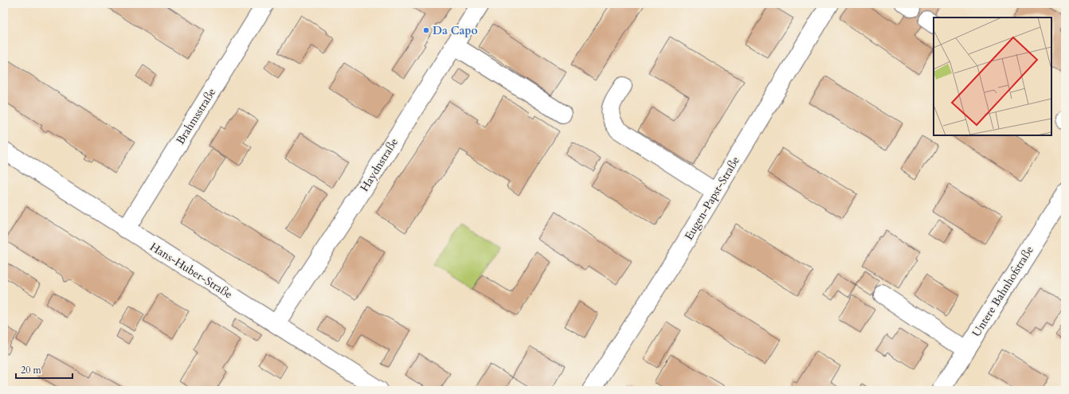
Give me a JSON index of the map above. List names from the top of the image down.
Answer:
{
  "streets": {
    "street": [
      "Brahmsstraße",
      "Haydnstraße",
      "Eugen-Papst-Straße",
      "Hans-Huber-Straße",
      "Untere Bahnhofstraße"
    ]
  },
  "crossings": [
    ["Brahmsstraße", "Hans-Huber-Straße"],
    ["Haydnstraße", "Hans-Huber-Straße"]
  ],
  "places": ["Da Capo"],
  "scale_bar": "20 m"
}
